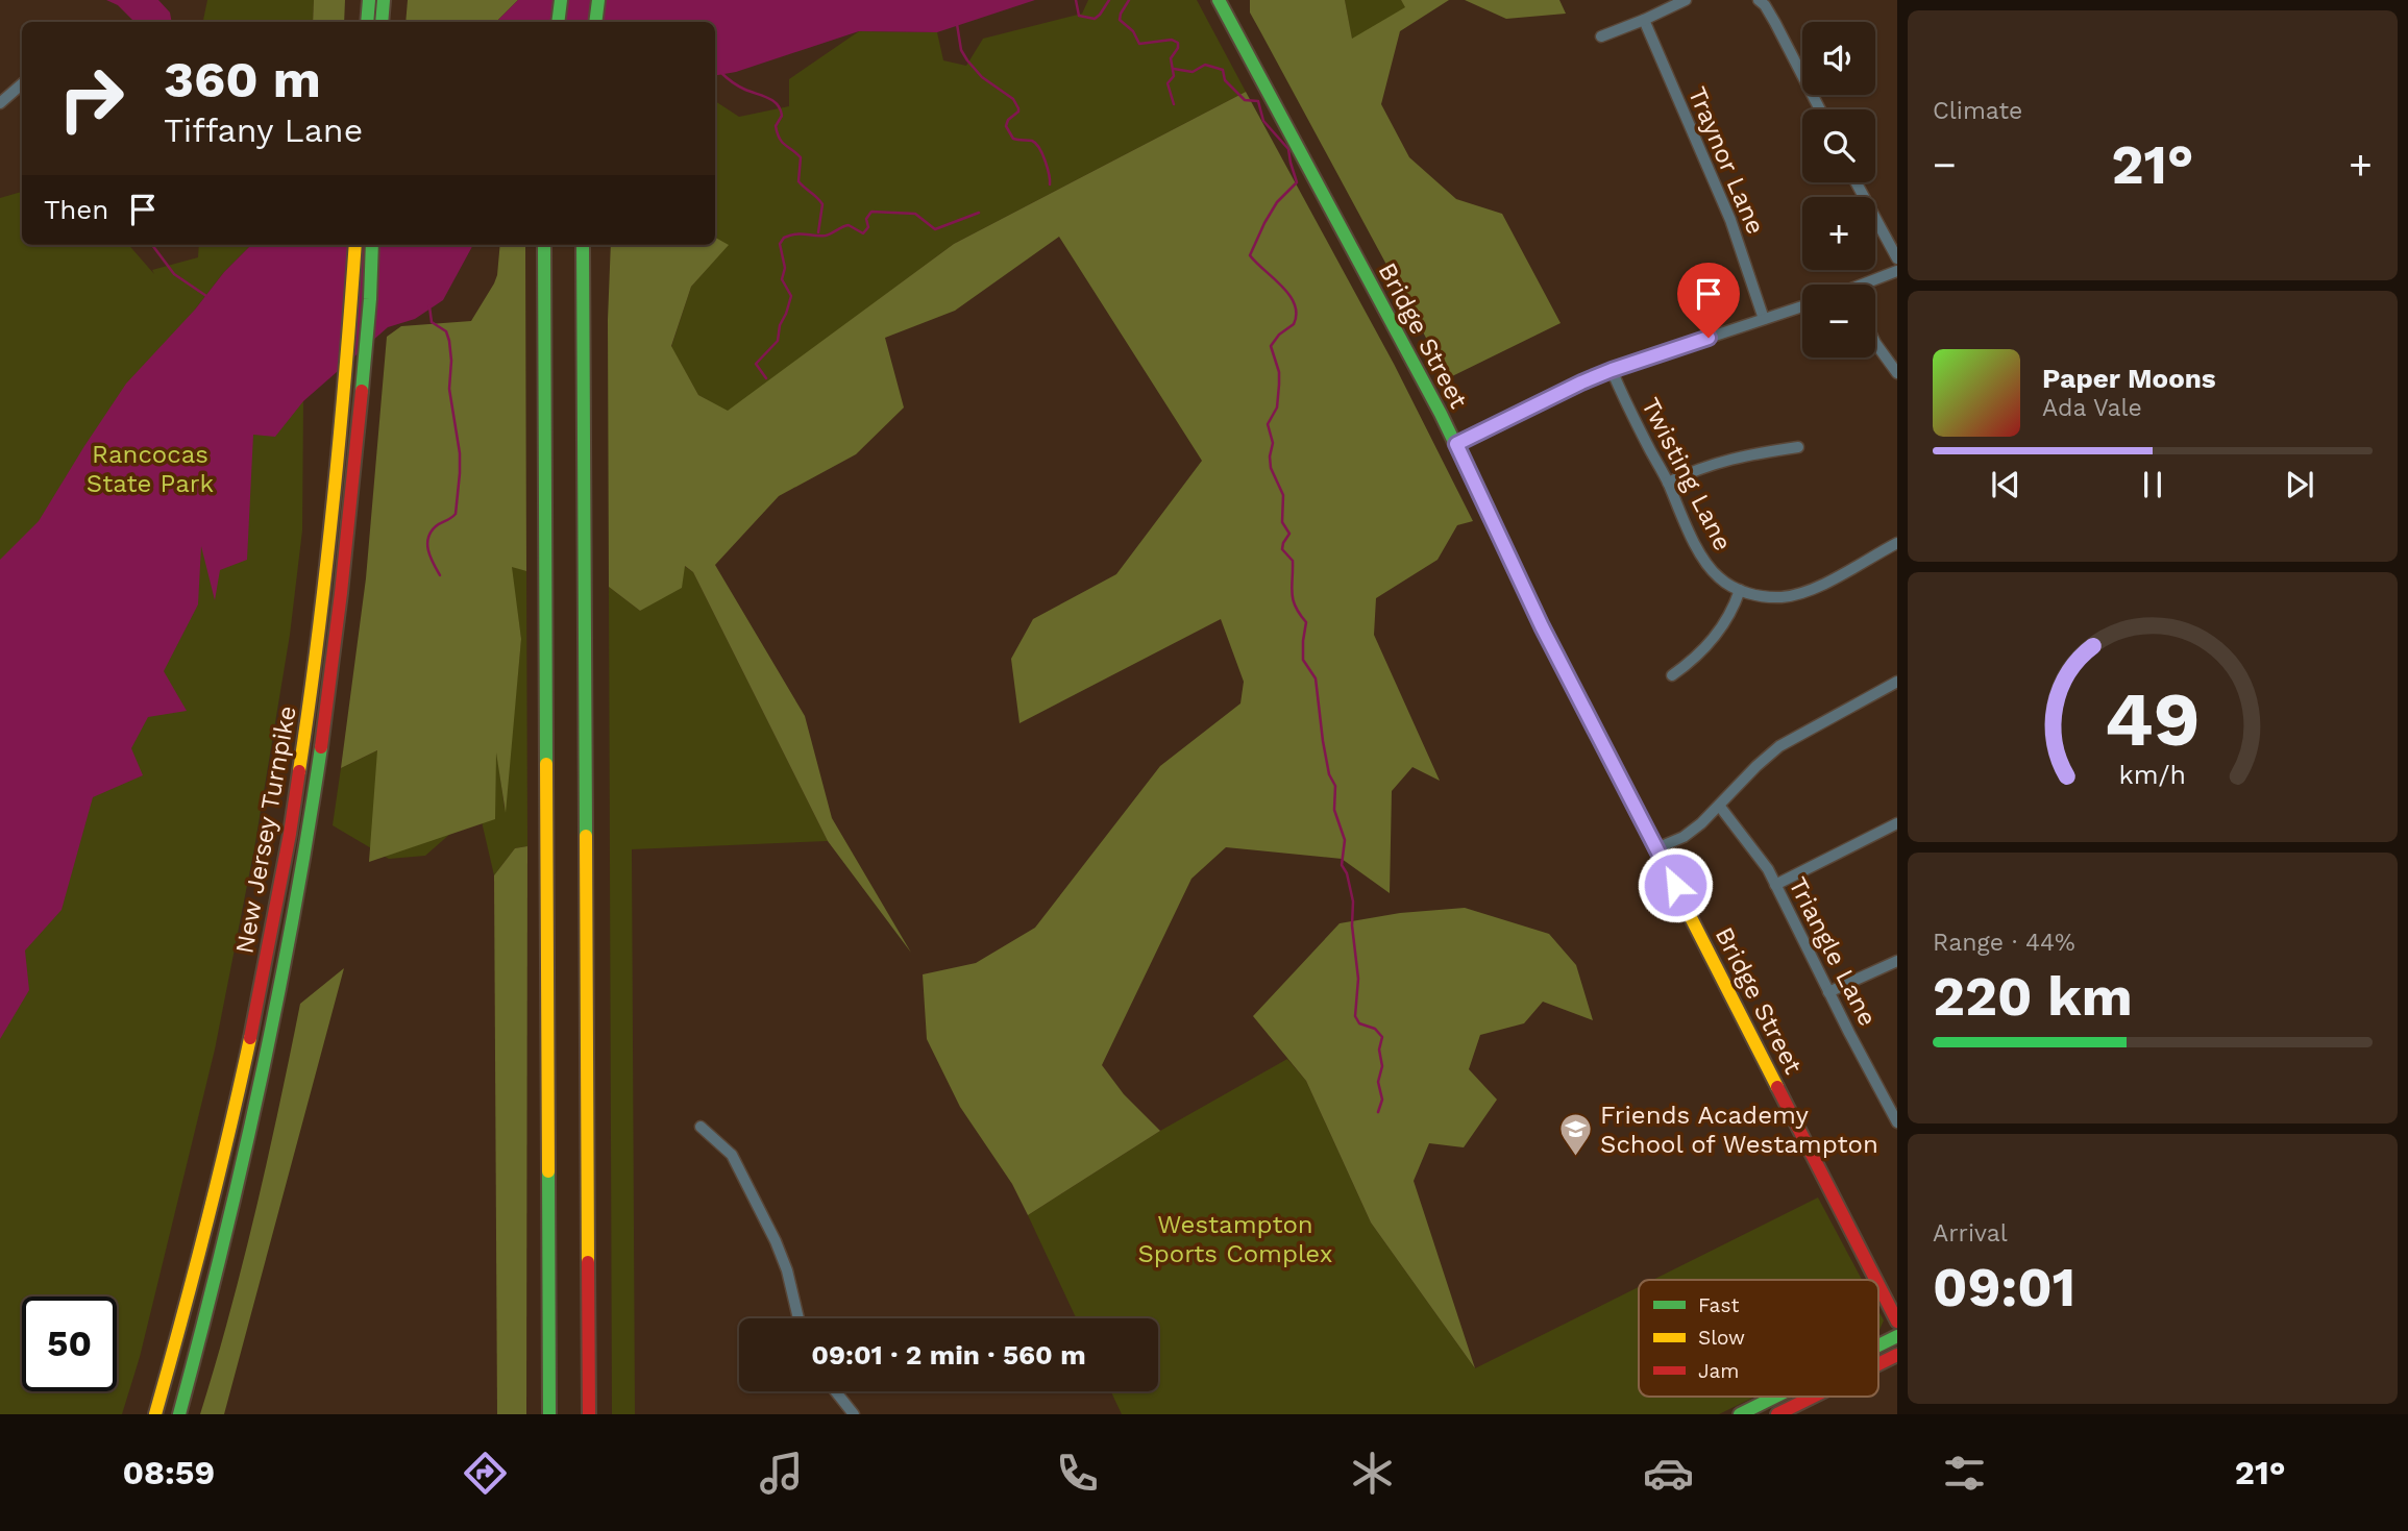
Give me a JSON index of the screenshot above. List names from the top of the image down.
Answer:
{
  "streets": {
    "main road": ["Bridge Street", "New Jersey Turnpike"],
    "street": ["Traynor Lane", "Twisting Lane", "Triangle Lane"]
  },
  "parks": ["Rancocas State Park", "Westampton Sports Complex"],
  "places": {
    "school or university": ["Friends Academy School of Westampton"]
  },
  "legend": ["Fast", "Slow", "Jam"],
  "page": {
    "tile": [
      "Climate",
      ["Range · 44%", "220 km"],
      ["Arrival", "09:01"]
    ],
    "map_buttons": ["+", "−"],
    "turn": ["360 m", "Tiffany Lane"],
    "heat": ["−", "21°", "+"],
    "then": "Then",
    "song": ["Paper Moons", "Ada Vale"],
    "limit": "50",
    "trip": "09:01 · 2 min · 560 m",
    "tabs": ["08:59", "21°"],
    "gauge": ["49", "km/h"]
  }
}
